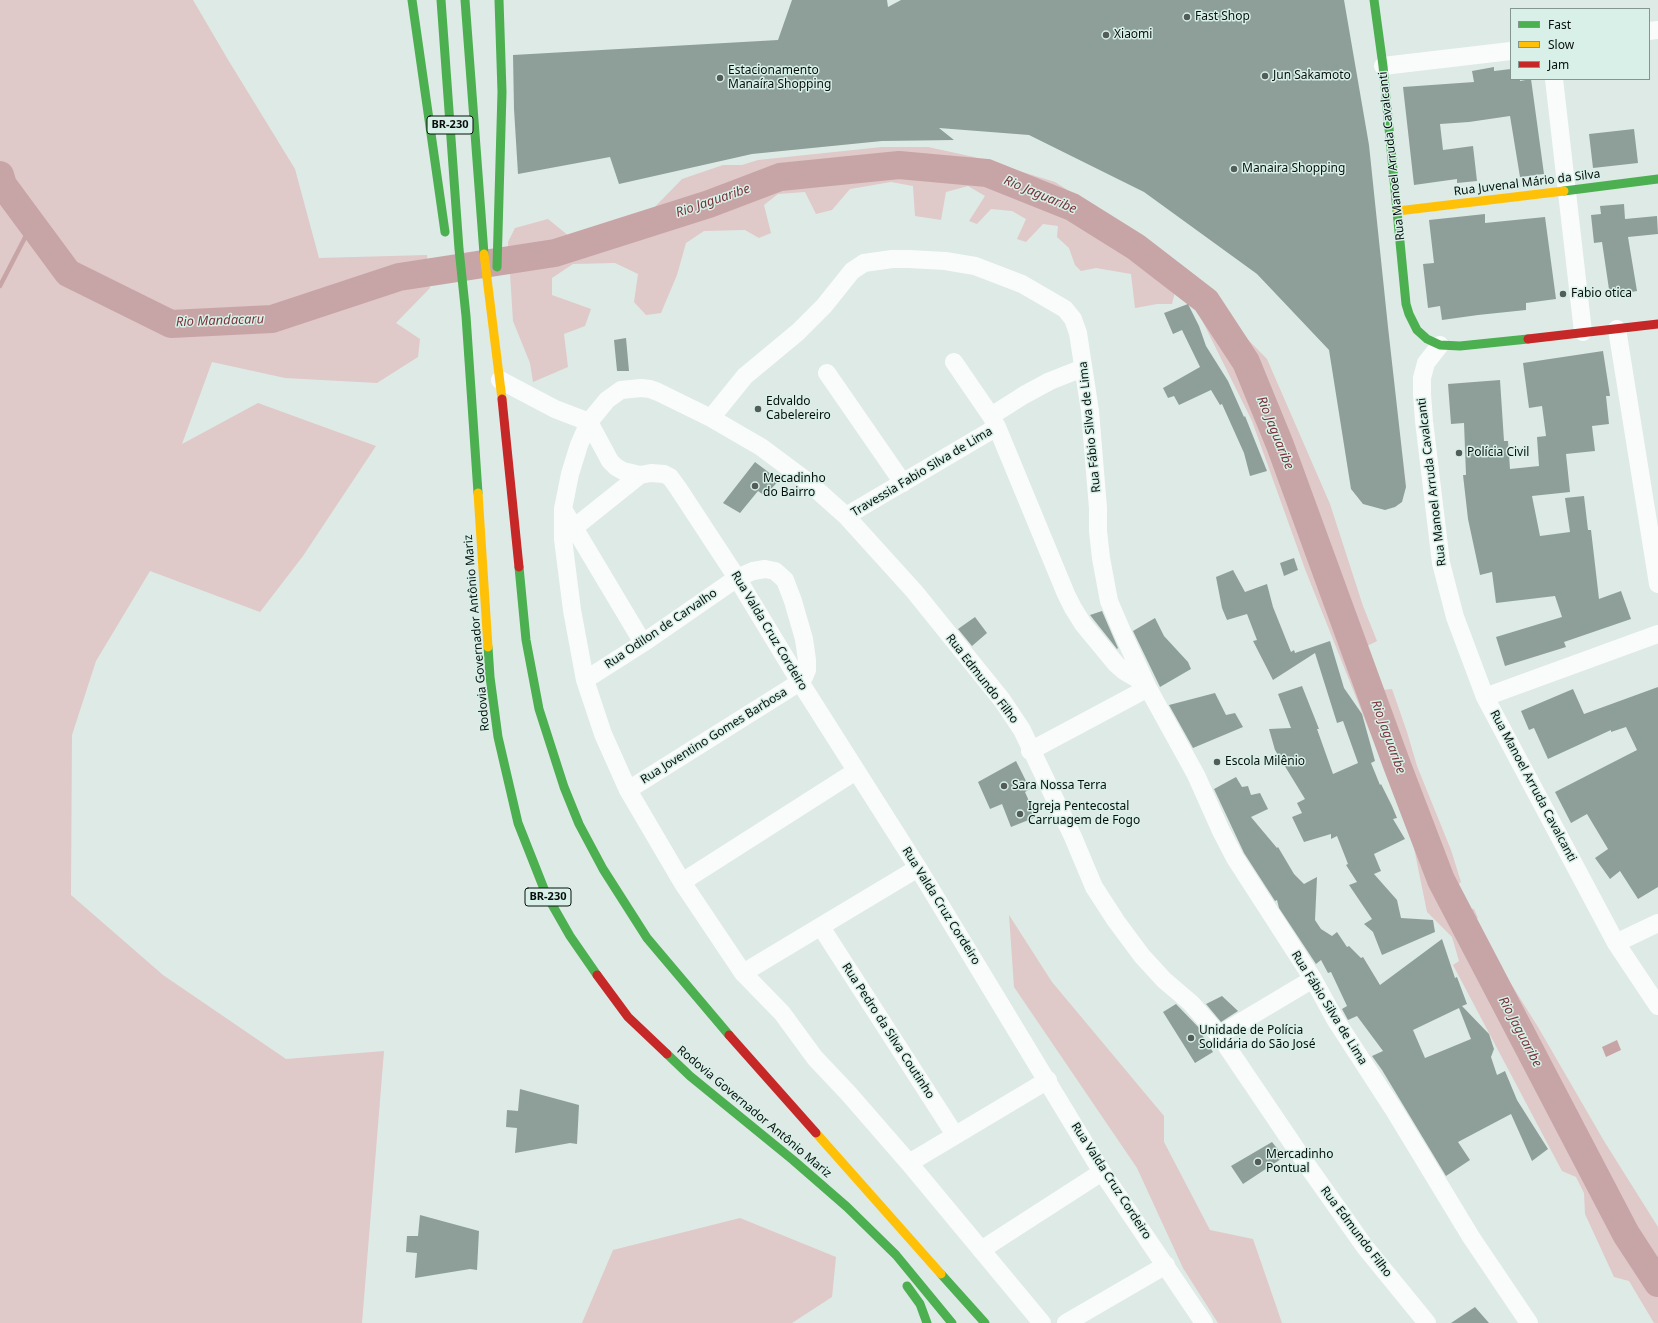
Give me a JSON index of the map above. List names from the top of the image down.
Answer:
{
  "streets": {
    "main road": [
      "BR-230",
      "Rua Manoel Arruda Cavalcanti",
      "Rua Juvenal Mário da Silva",
      "Rodovia Governador Antônio Mariz"
    ],
    "street": [
      "Rua Fábio Silva de Lima",
      "Travessia Fabio Silva de Lima",
      "Rua Odilon de Carvalho",
      "Rua Valda Cruz Cordeiro",
      "Rua Edmundo Filho",
      "Rua Joventino Gomes Barbosa",
      "Rua Pedro da Silva Coutinho"
    ]
  },
  "crossings": [
    ["BR-230", "Rodovia Governador Antônio Mariz"],
    ["Rua Manoel Arruda Cavalcanti", "Rua Juvenal Mário da Silva"],
    ["Rua Fábio Silva de Lima", "Travessia Fabio Silva de Lima"],
    ["Rua Fábio Silva de Lima", "Rua Edmundo Filho"],
    ["Travessia Fabio Silva de Lima", "Rua Edmundo Filho"],
    ["Rua Odilon de Carvalho", "Rua Valda Cruz Cordeiro"],
    ["Rua Odilon de Carvalho", "Rua Edmundo Filho"],
    ["Rua Odilon de Carvalho", "Rua Joventino Gomes Barbosa"],
    ["Rua Valda Cruz Cordeiro", "Rua Edmundo Filho"],
    ["Rua Valda Cruz Cordeiro", "Rua Joventino Gomes Barbosa"],
    ["Rua Edmundo Filho", "Rua Joventino Gomes Barbosa"]
  ],
  "water": ["Rio Jaguaribe", "Rio Mandacaru"],
  "places": [
    "Fast Shop",
    "Xiaomi",
    "Jun Sakamoto",
    "Estacionamento Manaíra Shopping",
    "Manaira Shopping",
    "Fabio otica",
    "Edvaldo Cabelereiro",
    "Polícia Civil",
    "Mecadinho do Bairro",
    "Escola Milênio",
    "Sara Nossa Terra",
    "Igreja Pentecostal Carruagem de Fogo",
    "Unidade de Polícia Solidária do São José",
    "Mercadinho Pontual"
  ],
  "legend": ["Fast", "Slow", "Jam"]
}
